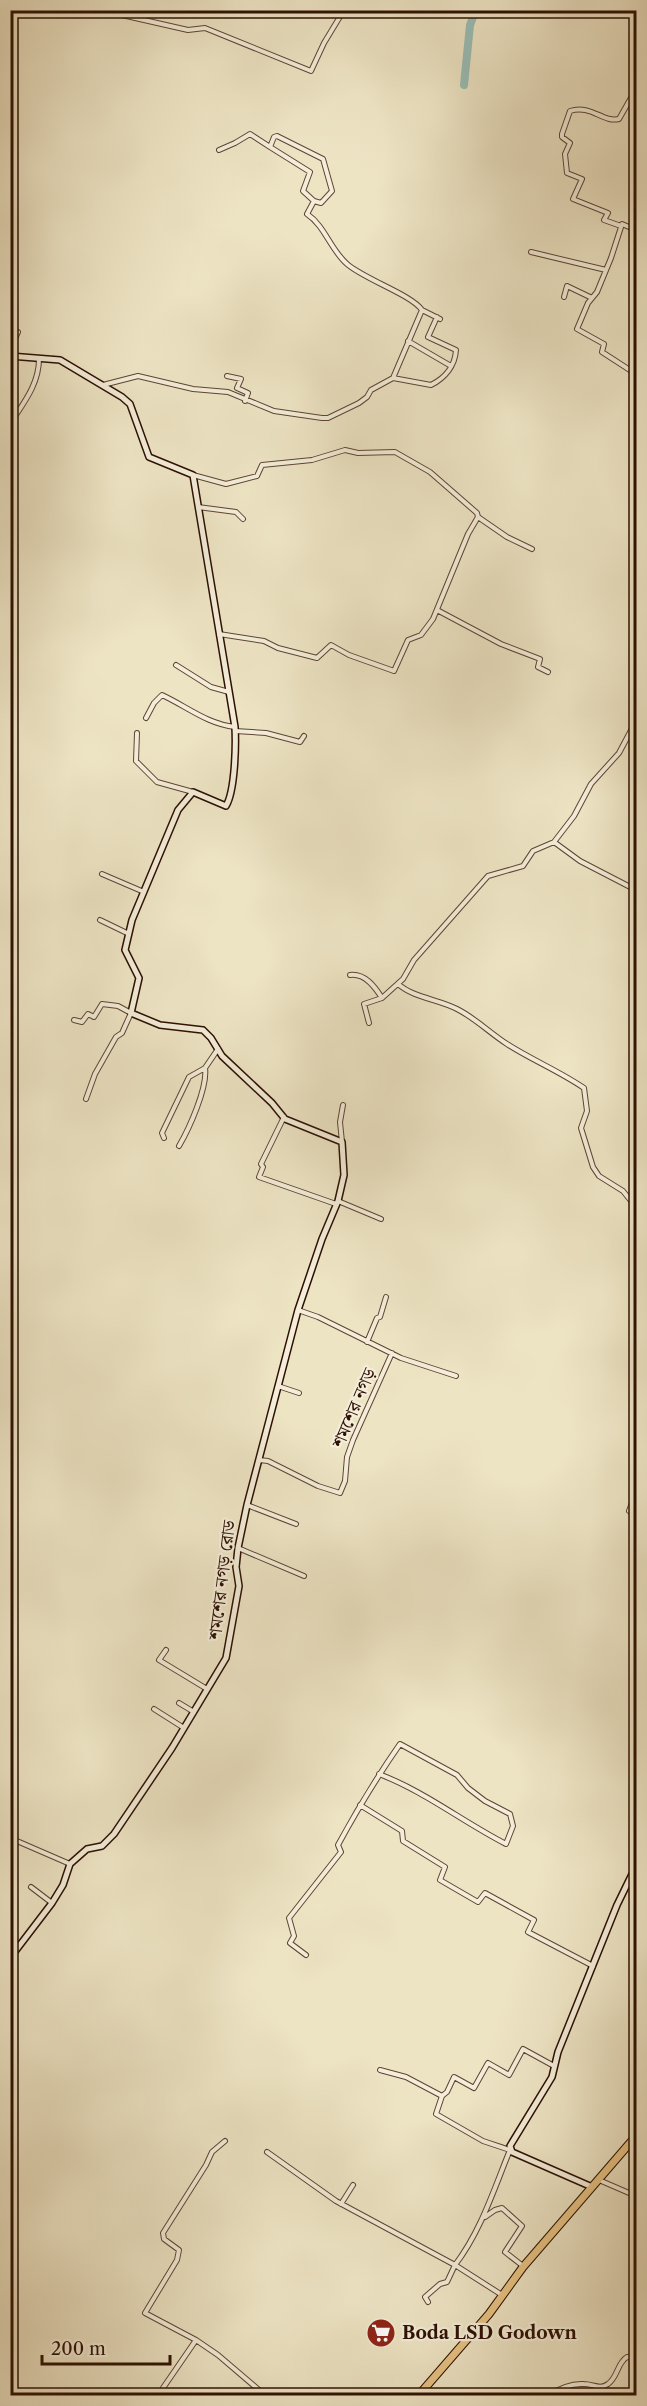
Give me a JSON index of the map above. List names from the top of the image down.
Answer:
{
  "streets": {
    "street": ["শমশের নগড়", "শমশের নগড় রোড"]
  },
  "crossings": [
    ["শমশের নগড়", "শমশের নগড় রোড"]
  ],
  "places": {
    "supermarket": ["Boda LSD Godown"]
  },
  "scale_bar": "200 m"
}
